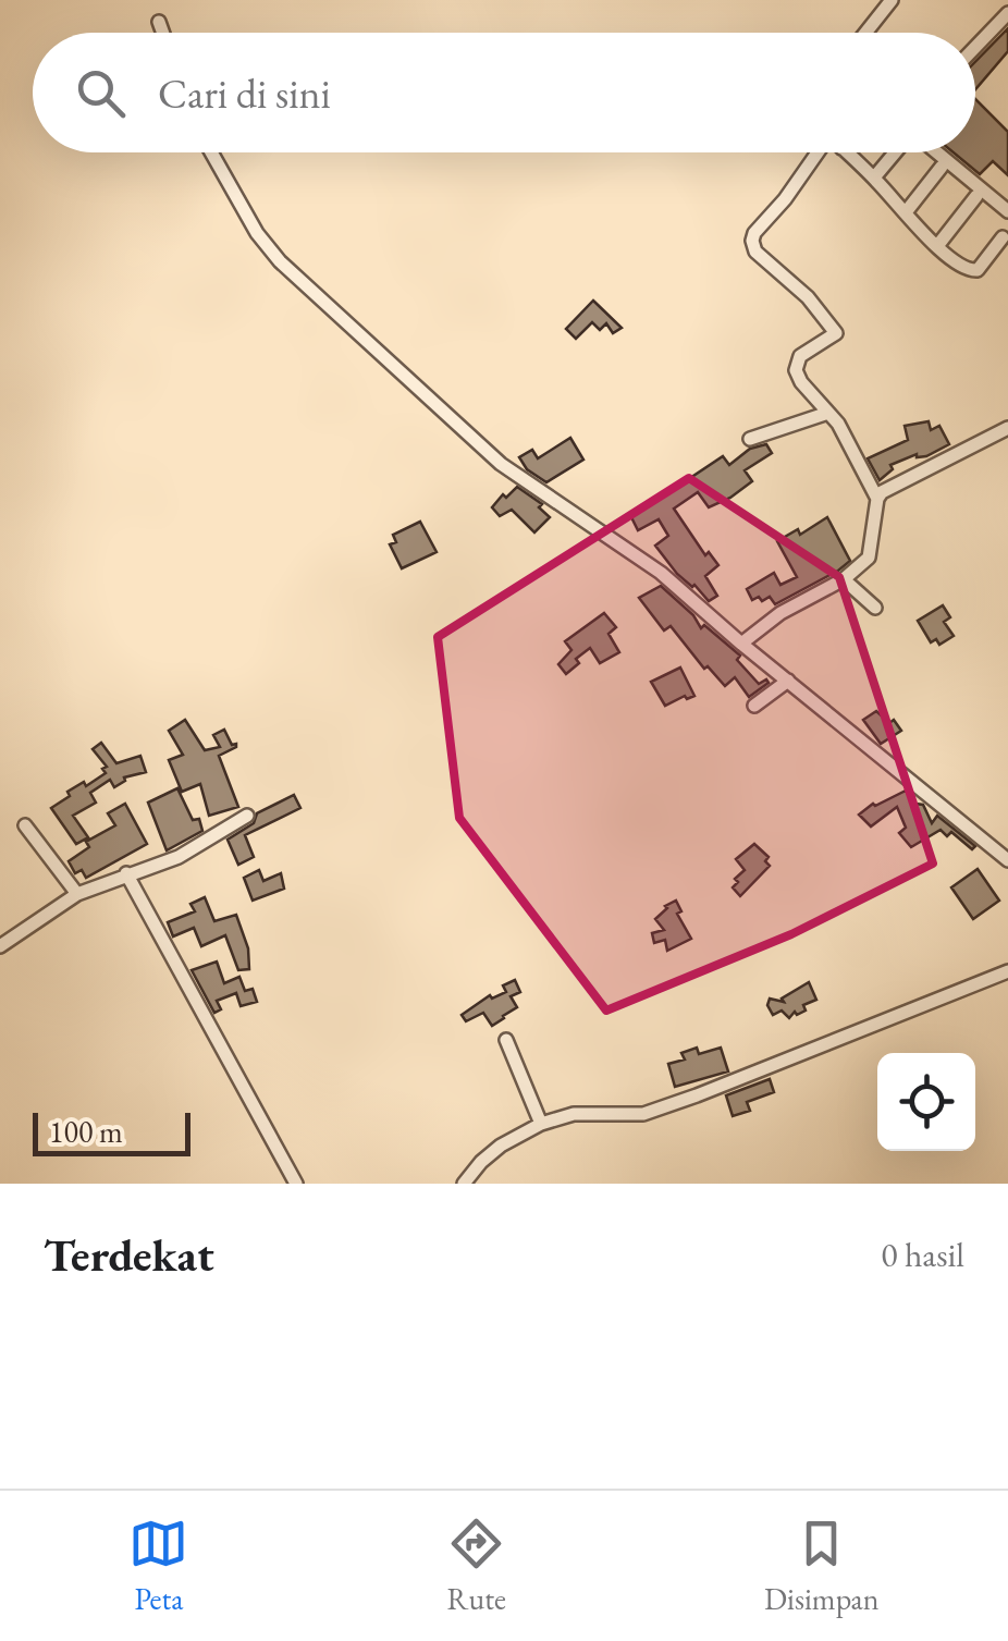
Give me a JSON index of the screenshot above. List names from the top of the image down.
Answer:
{
  "scale_bar": "100 m",
  "page": {
    "search": "Cari di sini",
    "scale": "100 m",
    "heading": ["Terdekat", "0 hasil"],
    "nav": ["Peta", "Rute", "Disimpan"]
  }
}
